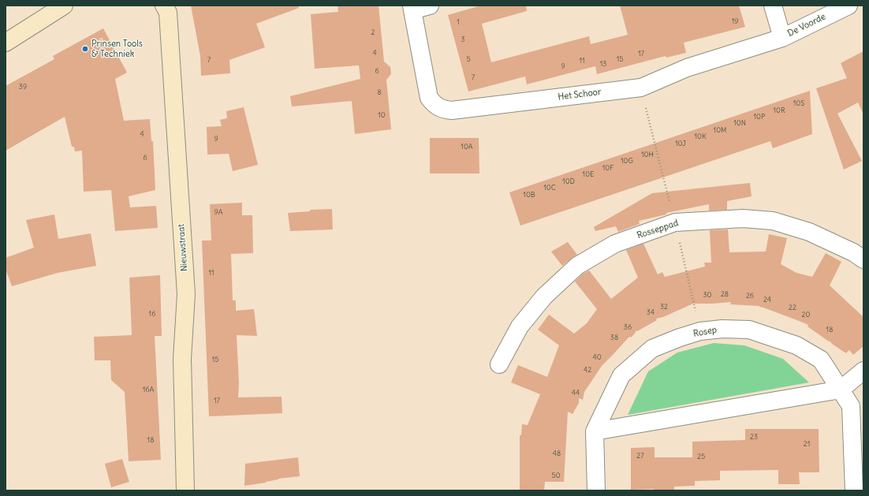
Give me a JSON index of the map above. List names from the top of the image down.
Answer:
{
  "streets": {
    "street": [
      "De Voorde",
      "Het Schoor",
      "Rosseppad",
      "Nieuwstraat",
      "Rosep"
    ]
  },
  "crossings": [
    ["De Voorde", "Het Schoor"]
  ],
  "places": ["Prinsen Tools & Techniek"],
  "house_numbers": [
    "19",
    "1",
    "2",
    "3",
    "4",
    "17",
    "5",
    "15",
    "7",
    "11",
    "13",
    "9",
    "6",
    "7",
    "39",
    "8",
    "10S",
    "10R",
    "10",
    "10P",
    "10N",
    "10M",
    "4",
    "10K",
    "9",
    "10J",
    "10A",
    "10H",
    "6",
    "10G",
    "10F",
    "10E",
    "10D",
    "10C",
    "10B",
    "9A",
    "11",
    "28",
    "30",
    "26",
    "24",
    "32",
    "22",
    "34",
    "16",
    "20",
    "36",
    "18",
    "38",
    "40",
    "15",
    "42",
    "16A",
    "44",
    "17",
    "23",
    "18",
    "21",
    "48",
    "27",
    "25",
    "50"
  ]
}
